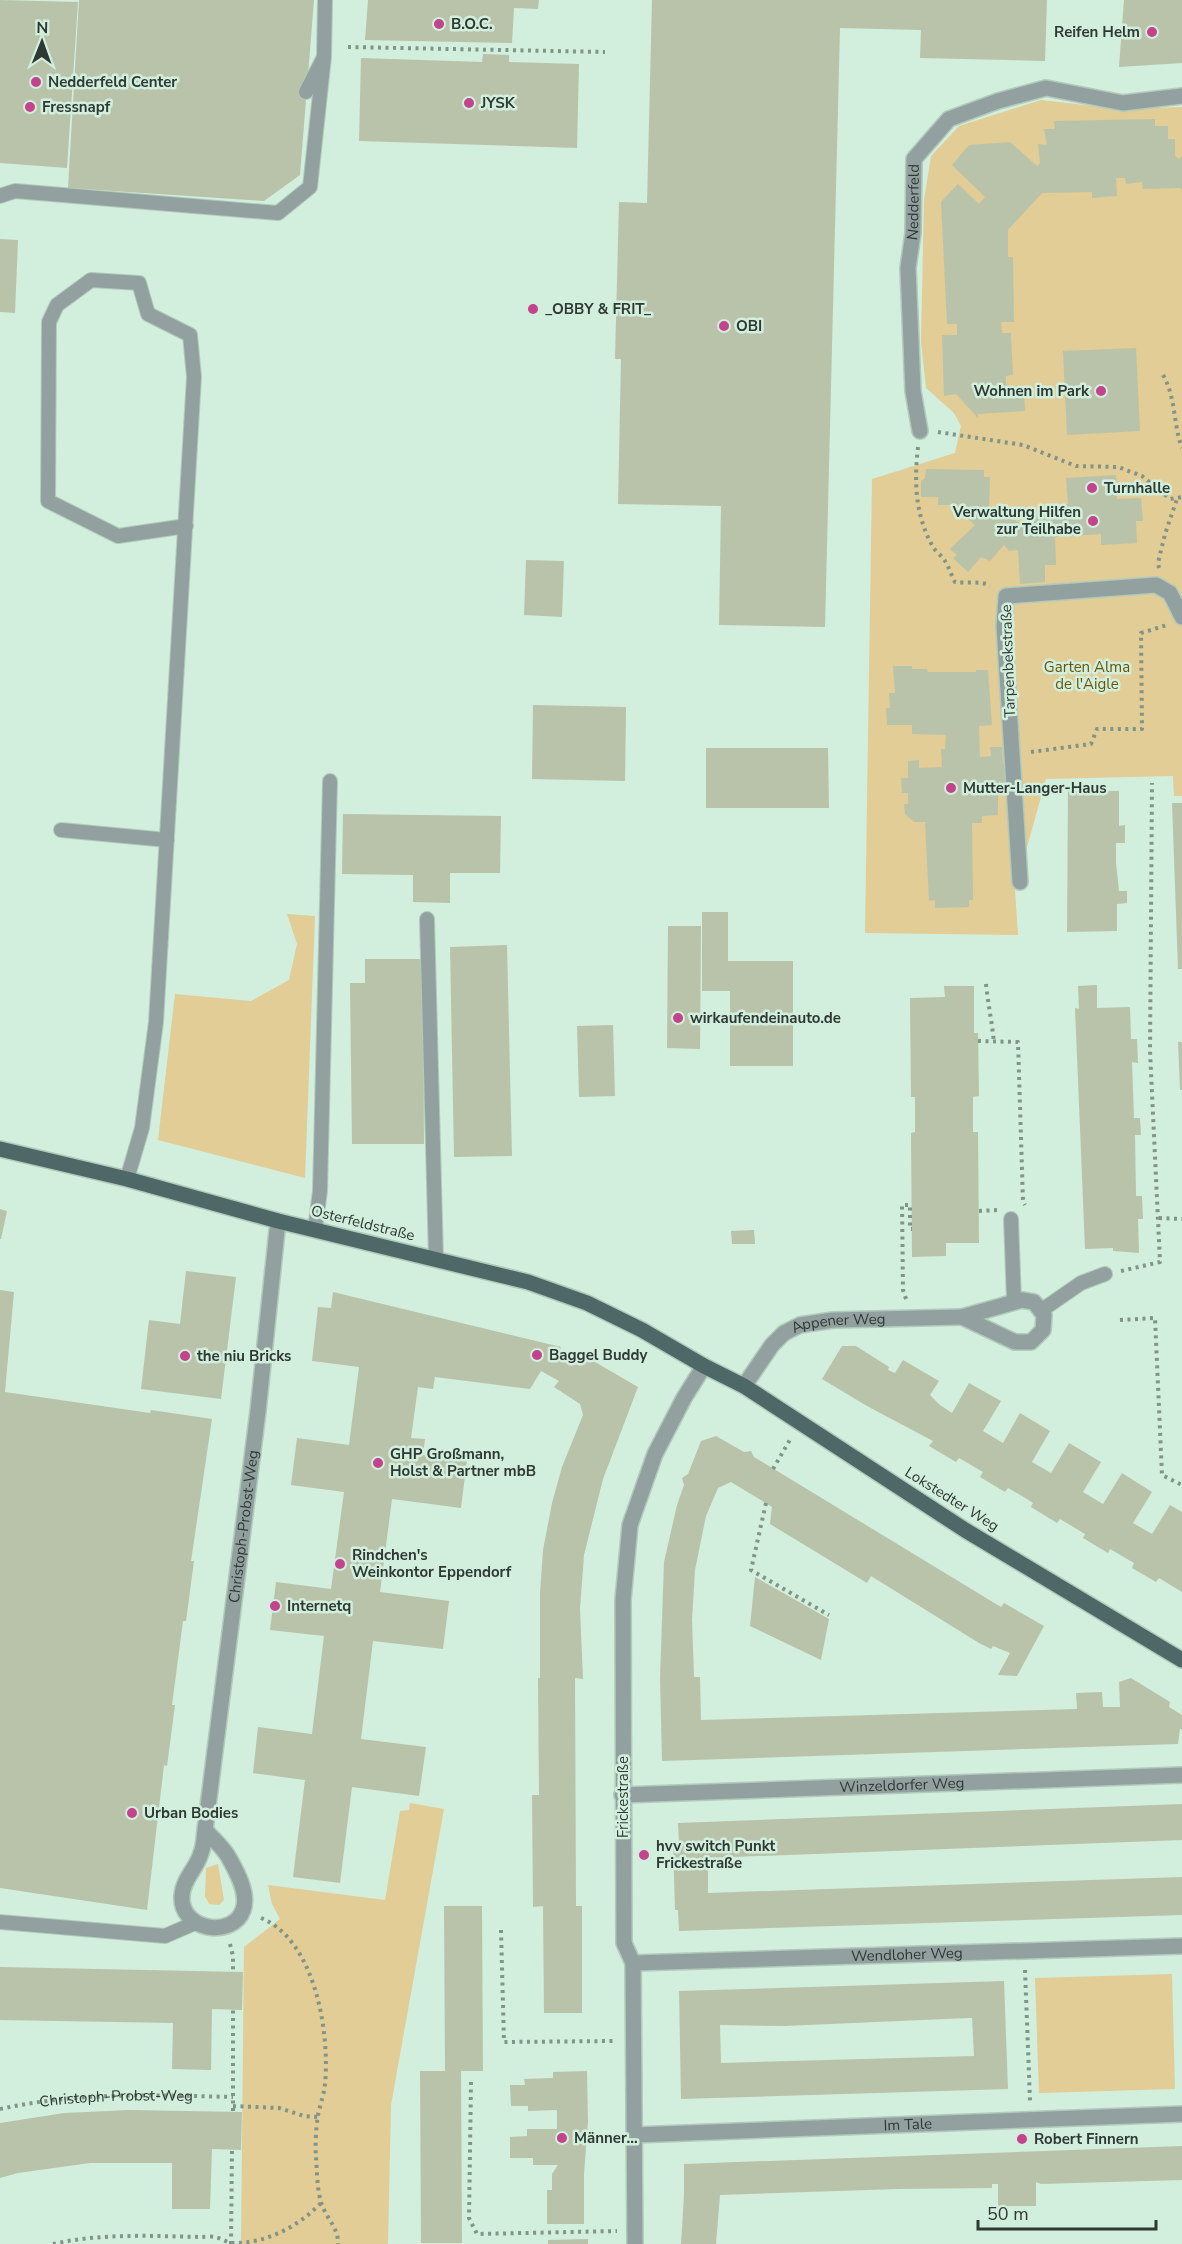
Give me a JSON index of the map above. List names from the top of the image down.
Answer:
{
  "streets": {
    "main road": ["Osterfeldstraße", "Lokstedter Weg"],
    "street": [
      "Nedderfeld",
      "Tarpenbekstraße",
      "Appener Weg",
      "Christoph-Probst-Weg",
      "Winzeldorfer Weg",
      "Frickestraße",
      "Wendloher Weg",
      "Im Tale"
    ]
  },
  "crossings": [
    ["Osterfeldstraße", "Lokstedter Weg"],
    ["Osterfeldstraße", "Christoph-Probst-Weg"],
    ["Osterfeldstraße", "Frickestraße"],
    ["Appener Weg", "Lokstedter Weg"],
    ["Lokstedter Weg", "Frickestraße"],
    ["Winzeldorfer Weg", "Frickestraße"],
    ["Frickestraße", "Wendloher Weg"],
    ["Frickestraße", "Im Tale"]
  ],
  "parks": ["Garten Alma de l'Aigle"],
  "places": [
    "B.O.C.",
    "Reifen Helm",
    "Nedderfeld Center",
    "JYSK",
    "Fressnapf",
    "_OBBY & FRIT_",
    "OBI",
    "Wohnen im Park",
    "Turnhalle",
    "Verwaltung Hilfen zur Teilhabe",
    "Mutter-Langer-Haus",
    "wirkaufendeinauto.de",
    "Baggel Buddy",
    "the niu Bricks",
    "GHP Großmann, Holst & Partner mbB",
    "Rindchen's Weinkontor Eppendorf",
    "Internetq",
    "Urban Bodies",
    "hvv switch Punkt Frickestraße",
    "Männer...",
    "Robert Finnern"
  ],
  "scale_bar": "50 m",
  "north": "top"
}
